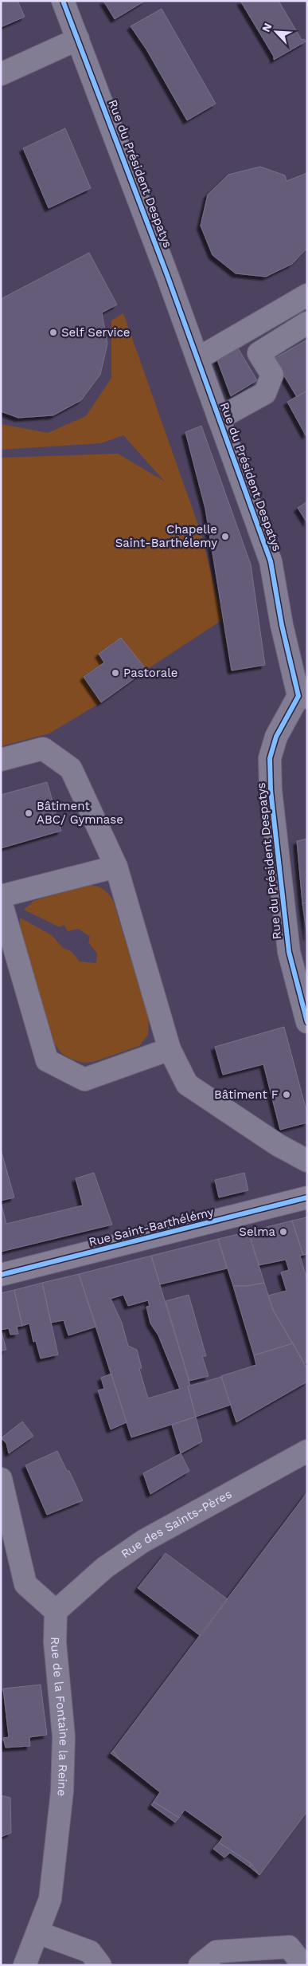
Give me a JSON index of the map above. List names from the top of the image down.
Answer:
{
  "streets": {
    "main road": ["Rue Saint-Barthélémy"],
    "street": ["Rue du Président Despatys", "Rue des Saints-Pères", "Rue de la Fontaine la Reine"]
  },
  "crossings": [
    ["Rue des Saints-Pères", "Rue de la Fontaine la Reine"]
  ],
  "places": [
    "Self Service",
    "Chapelle Saint-Barthélemy",
    "Pastorale",
    "Bâtiment ABC/ Gymnase",
    "Bâtiment F",
    "Selma"
  ],
  "north": "top left"
}
